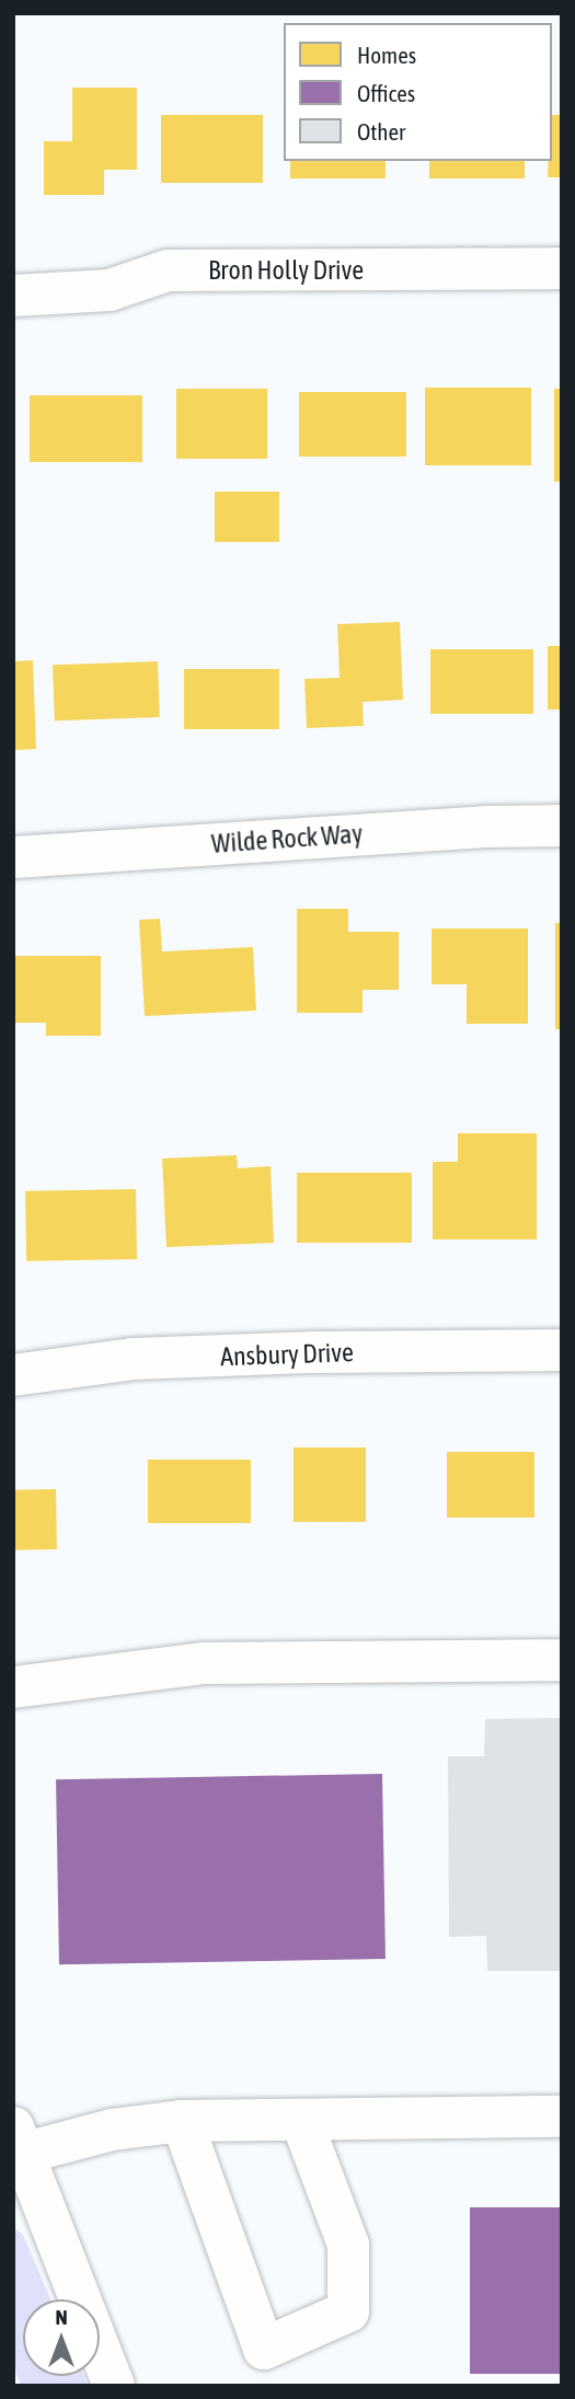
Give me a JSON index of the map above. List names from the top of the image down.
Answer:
{
  "streets": {
    "street": ["Bron Holly Drive", "Wilde Rock Way", "Ansbury Drive"]
  },
  "legend": ["Homes", "Offices", "Other"],
  "north": "top"
}
